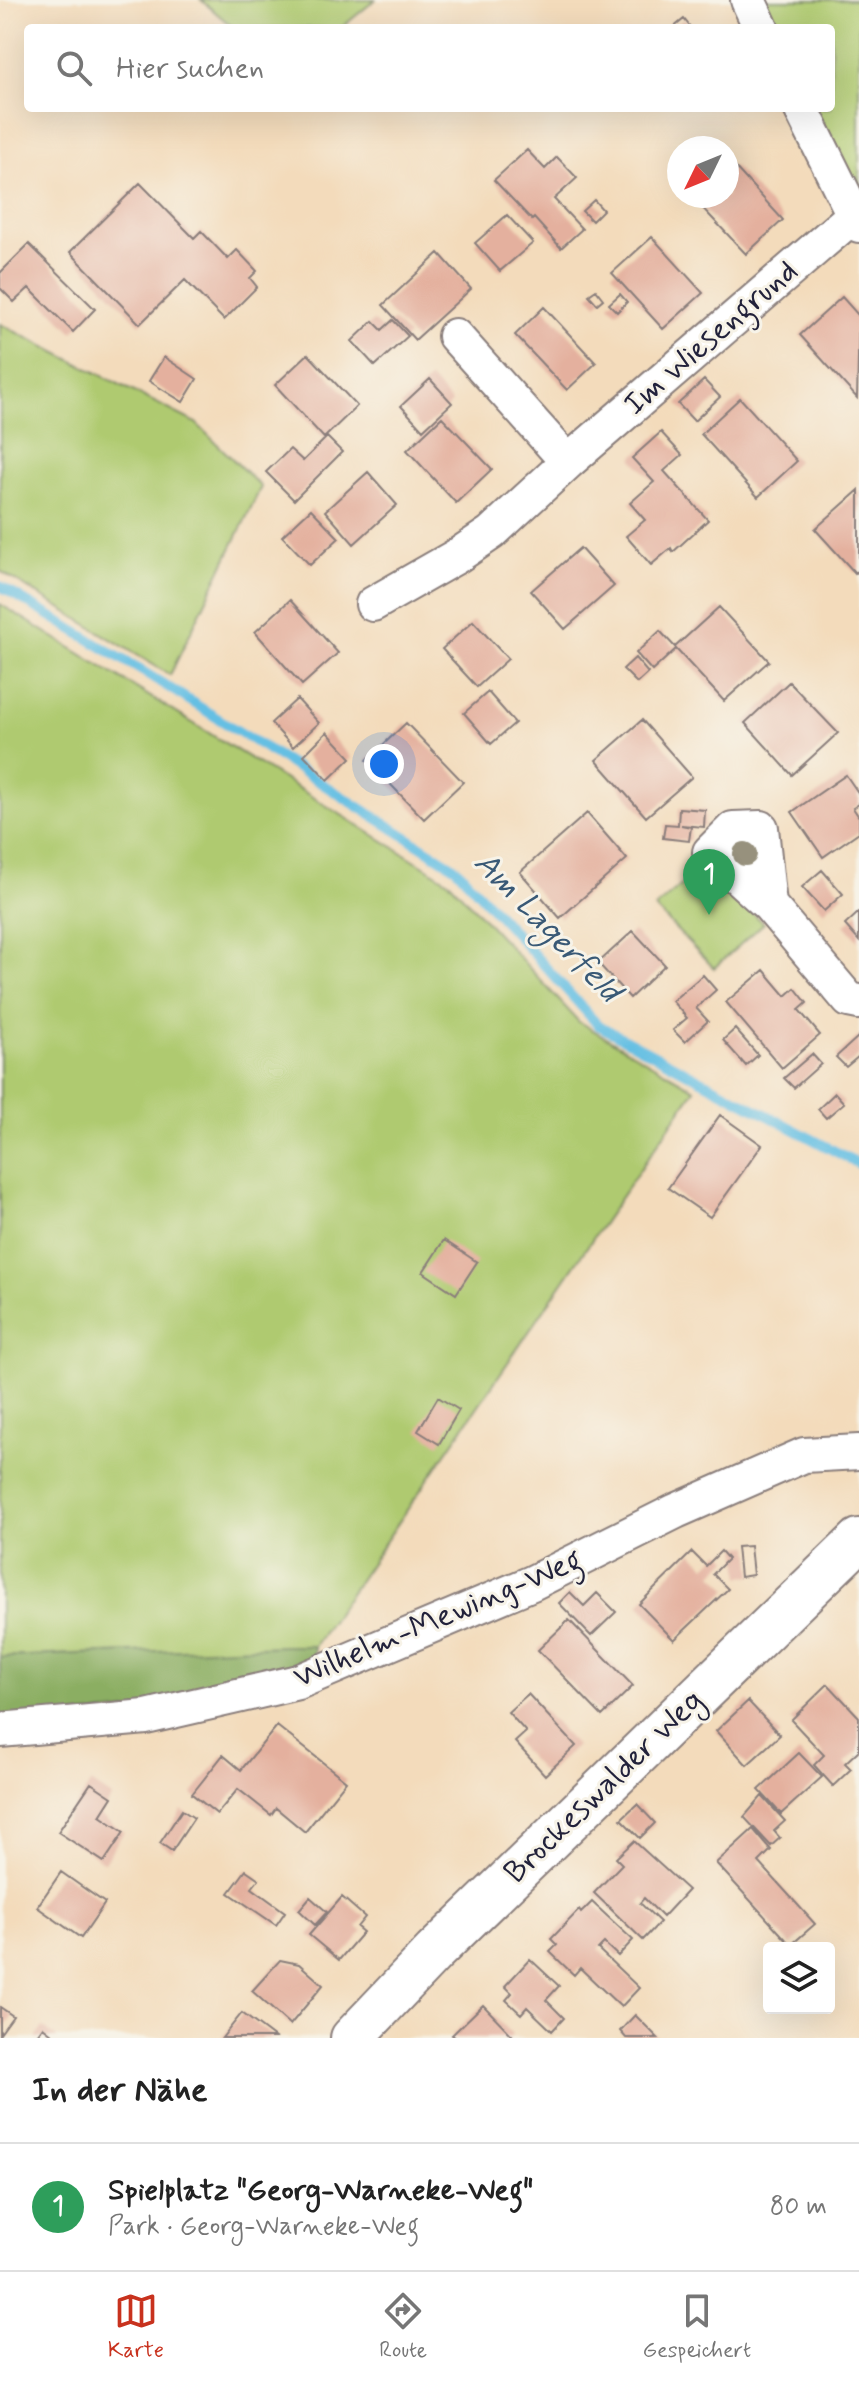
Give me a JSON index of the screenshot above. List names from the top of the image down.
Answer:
{
  "streets": {
    "street": ["Im Wiesengrund", "Wilhelm-Mewing-Weg", "Brockeswalder Weg"]
  },
  "water": ["Am Lagerfeld"],
  "north": "bottom left",
  "page": {
    "search": "Hier suchen",
    "pins": "1",
    "heading": "In der Nähe",
    "list": [
      {
        "mark": "1",
        "name": "Spielplatz \"Georg-Warneke-Weg\"",
        "note": "Park · Georg-Warneke-Weg",
        "value": "80 m"
      }
    ],
    "nav": ["Karte", "Route", "Gespeichert"]
  }
}
